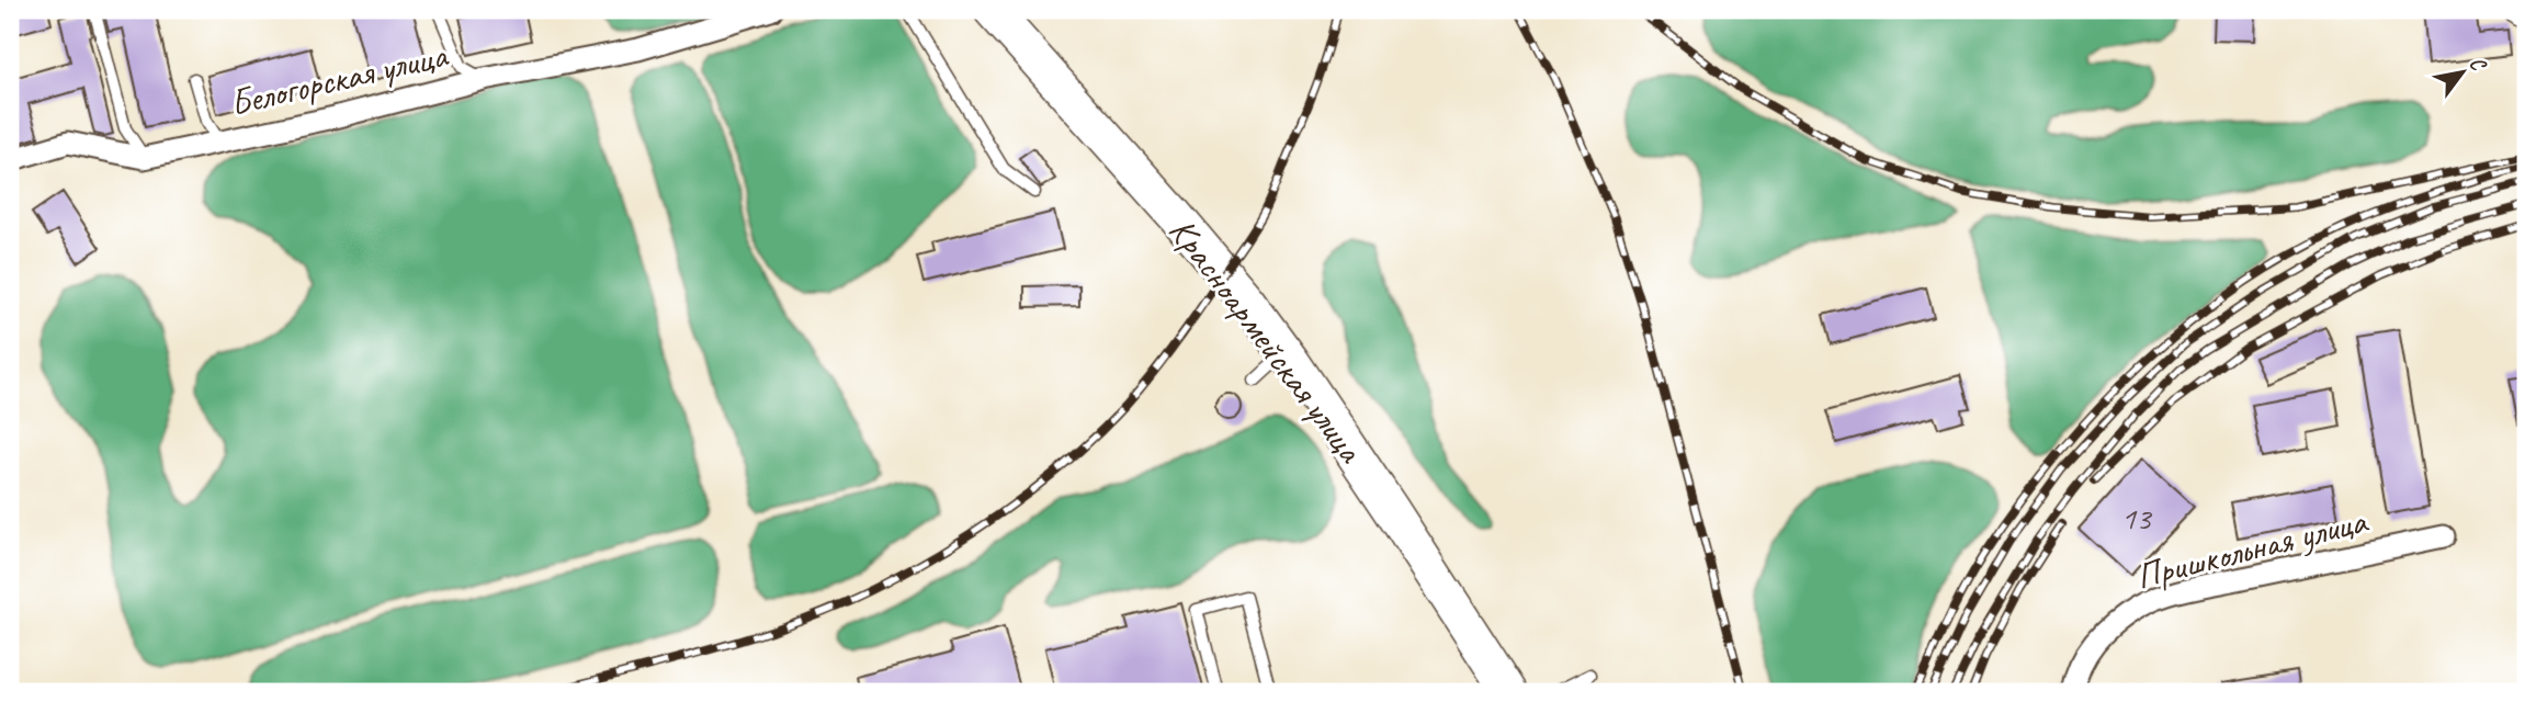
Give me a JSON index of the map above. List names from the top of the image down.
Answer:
{
  "streets": {
    "main road": ["Красноармейская улица"],
    "street": ["Белогорская улица", "Пришкольная улица"]
  },
  "house_numbers": ["13"],
  "north": "top right"
}
